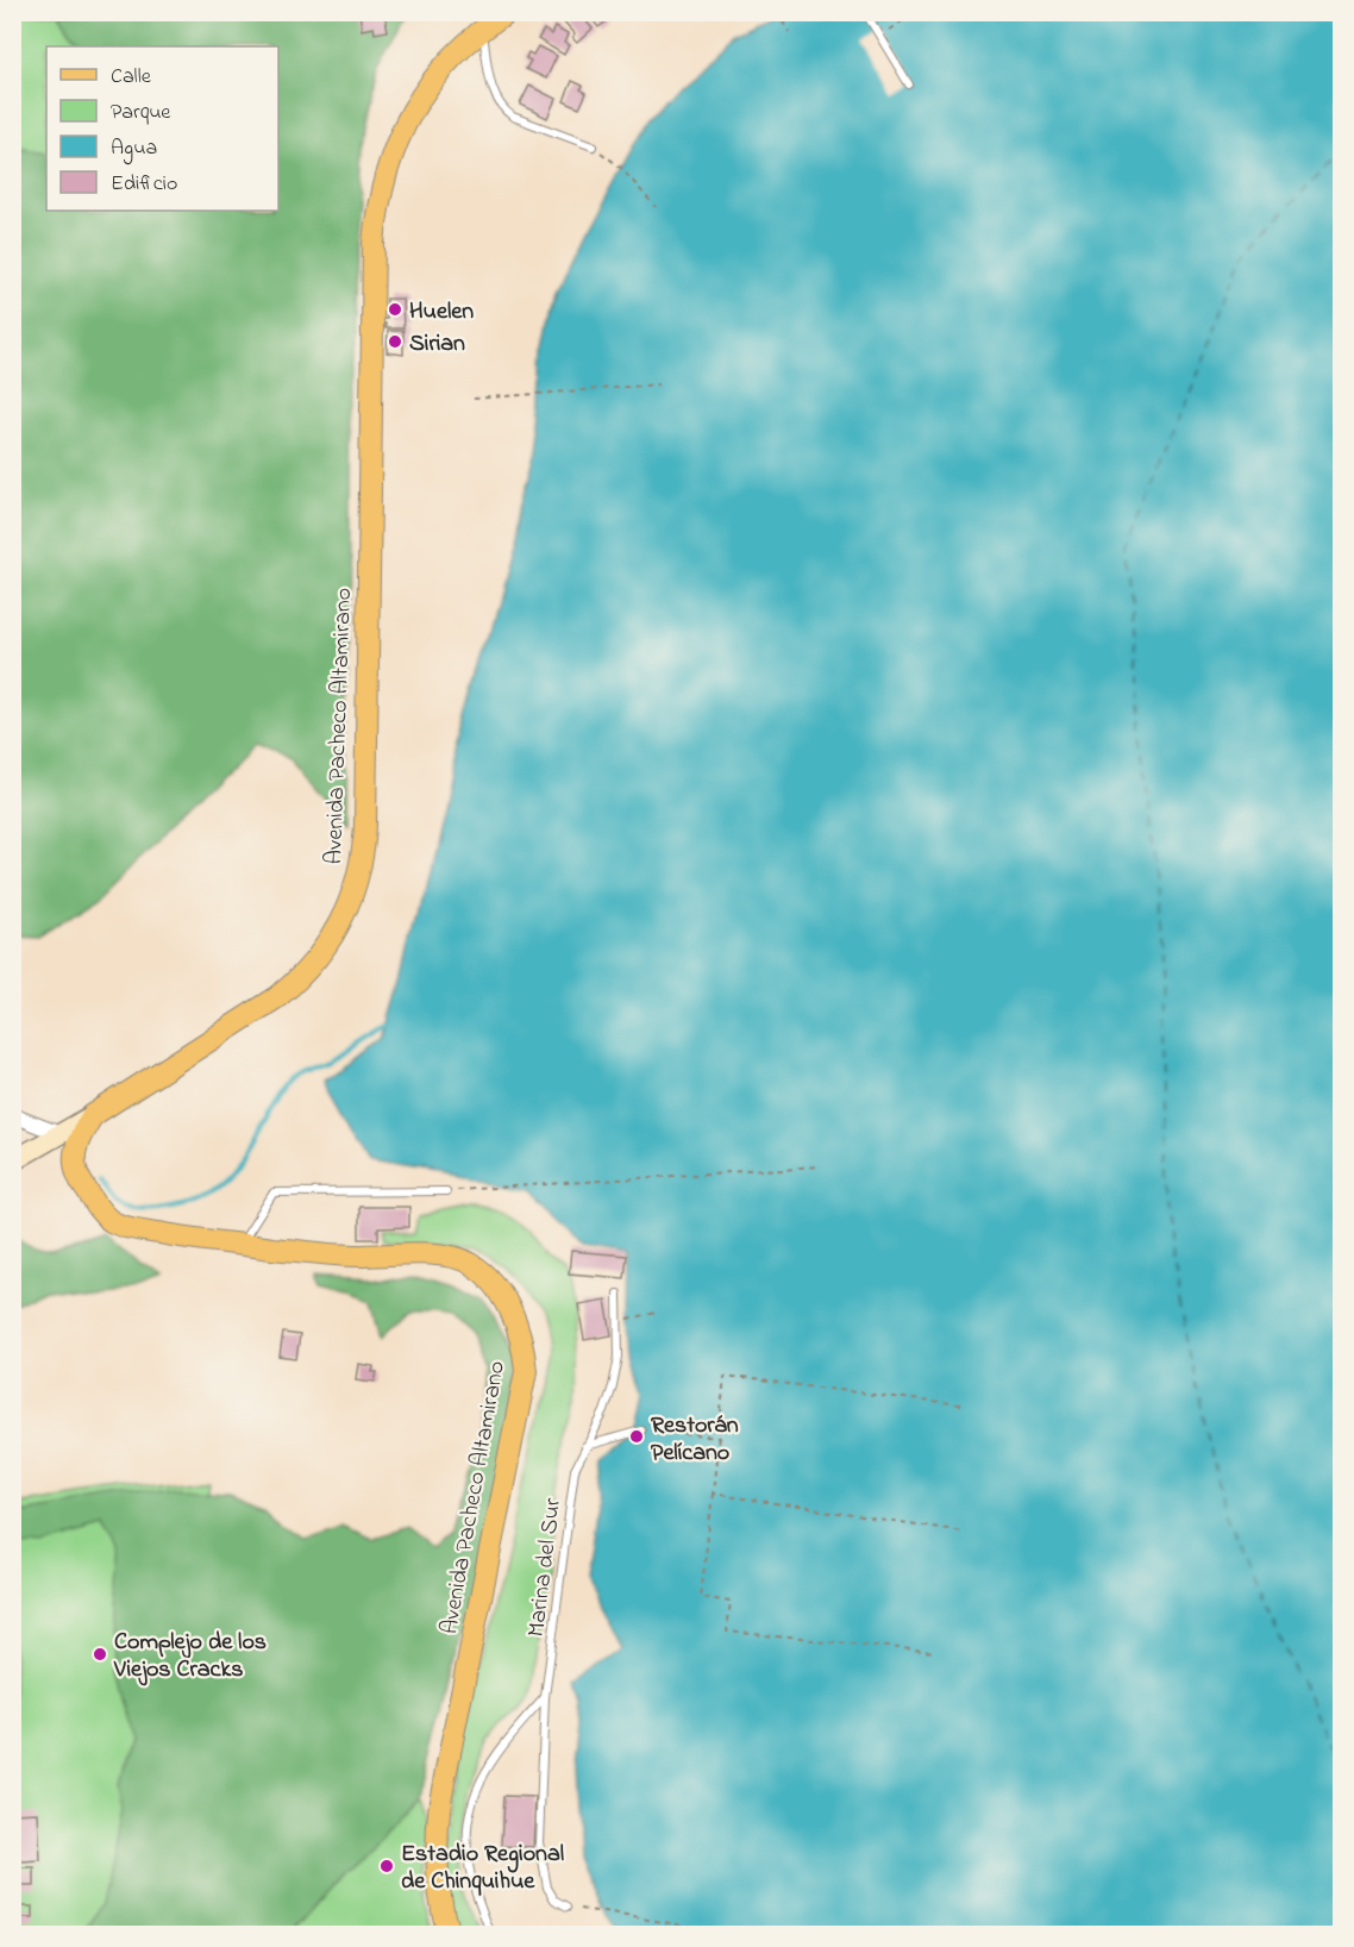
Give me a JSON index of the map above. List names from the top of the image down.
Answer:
{
  "streets": {
    "main road": ["Avenida Pacheco Altamirano"],
    "lane": ["Marina del Sur"]
  },
  "places": [
    "Huelen",
    "Sirian",
    "Restorán Pelícano",
    "Complejo de los Viejos Cracks",
    "Estadio Regional de Chinquihue"
  ],
  "legend": [
    "Calle",
    "Parque",
    "Agua",
    "Edificio"
  ]
}
